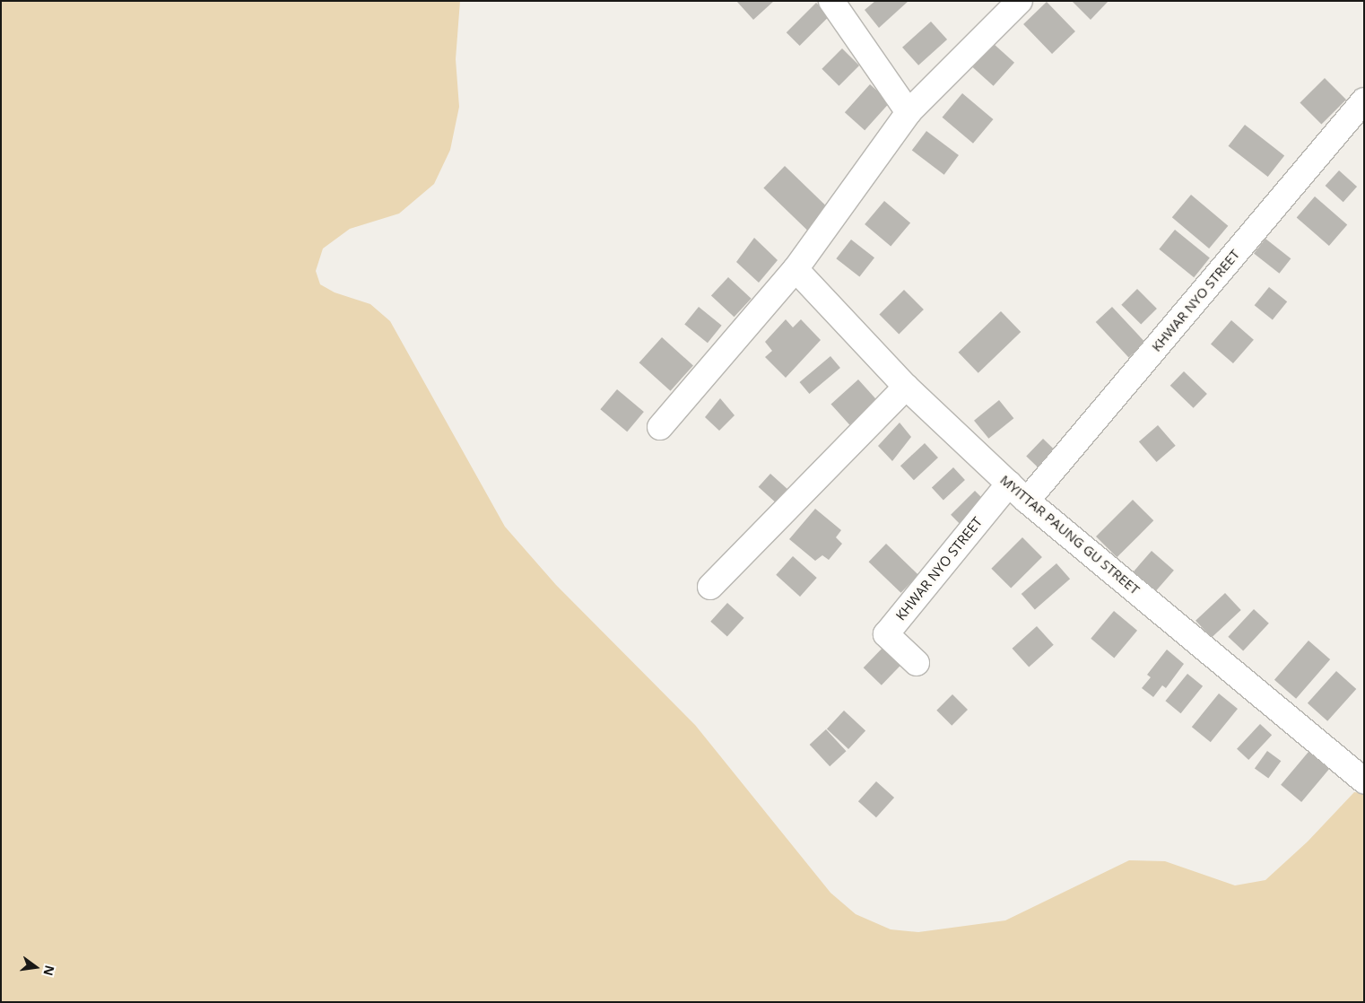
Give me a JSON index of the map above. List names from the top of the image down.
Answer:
{
  "streets": {
    "street": ["KHWAR NYO STREET", "MYITTAR PAUNG GU STREET"]
  },
  "crossings": [
    ["KHWAR NYO STREET", "MYITTAR PAUNG GU STREET"]
  ],
  "north": "right"
}
